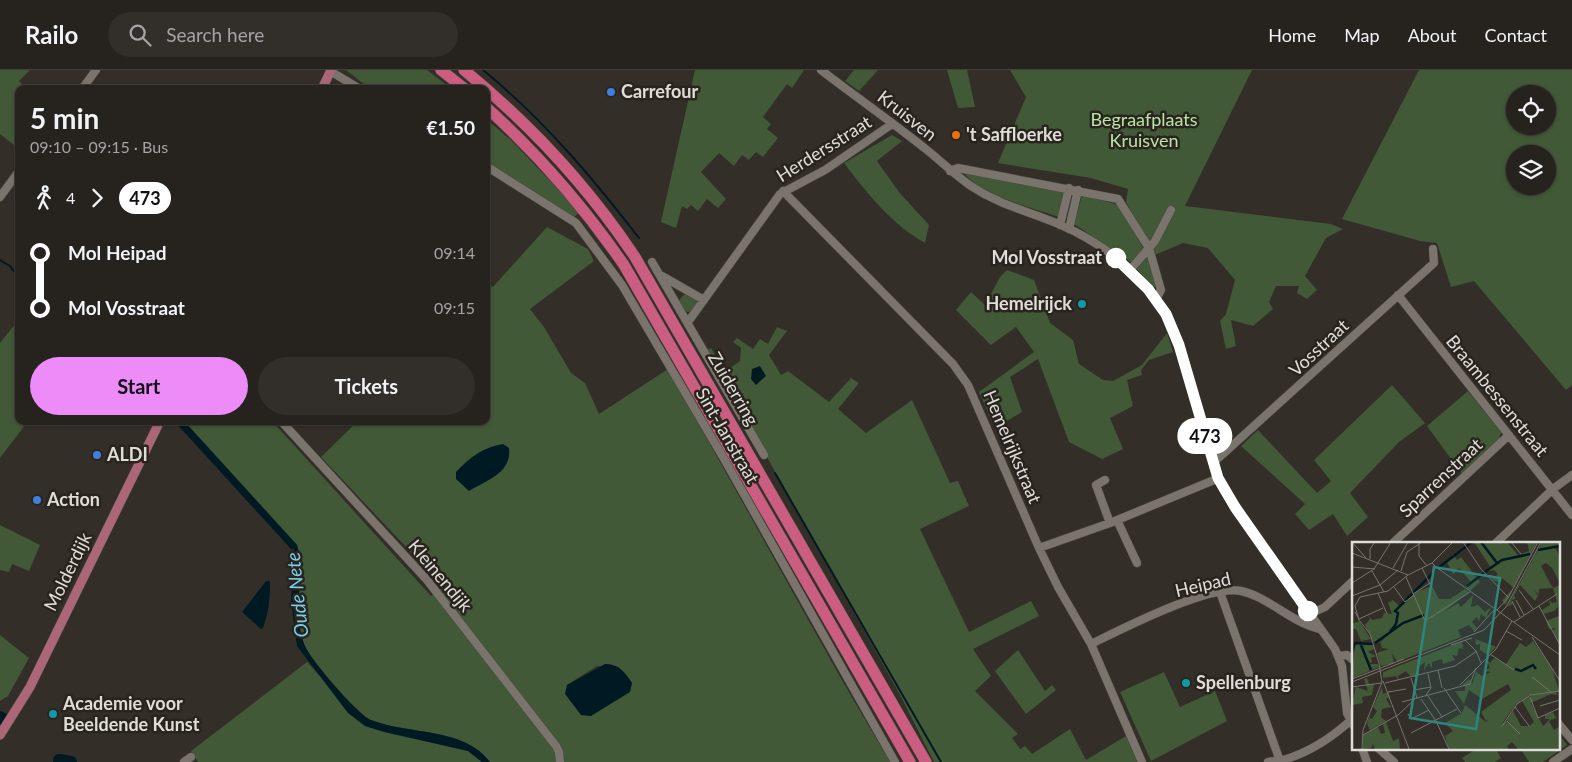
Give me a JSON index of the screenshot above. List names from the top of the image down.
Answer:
{
  "streets": {
    "highway": ["Zuiderring"],
    "main road": ["Molderdijk"],
    "street": [
      "Kruisven",
      "Herdersstraat",
      "Vosstraat",
      "Braambessenstraat",
      "Sint-Janstraat",
      "Hemelrijkstraat",
      "Sparrenstraat",
      "Kleinendijk",
      "Heipad"
    ]
  },
  "crossings": [
    ["Kruisven", "Herdersstraat"],
    ["Kruisven", "Vosstraat"],
    ["Kruisven", "Heipad"],
    ["Herdersstraat", "Hemelrijkstraat"],
    ["Vosstraat", "Braambessenstraat"],
    ["Braambessenstraat", "Sparrenstraat"],
    ["Hemelrijkstraat", "Heipad"]
  ],
  "water": ["Oude Nete"],
  "parks": ["Begraafplaats Kruisven"],
  "places": [
    "Carrefour",
    "'t Saffloerke",
    "Mol Vosstraat",
    "Hemelrijck",
    "ALDI",
    "Action",
    "Spellenburg",
    "Academie voor Beeldende Kunst"
  ],
  "lines": ["bus line 473"],
  "page": {
    "header": "Railo",
    "search": "Search here",
    "nav": [
      "Home",
      "Map",
      "About",
      "Contact"
    ],
    "on_map": "473",
    "heading": ["5 min", "09:10 – 09:15 · Bus", "€1.50"],
    "legs": ["4", "473"],
    "list": [
      {
        "name": "Mol Heipad",
        "value": "09:14"
      },
      {
        "name": "Mol Vosstraat",
        "value": "09:15"
      }
    ],
    "buttons": ["Start", "Tickets"]
  }
}
